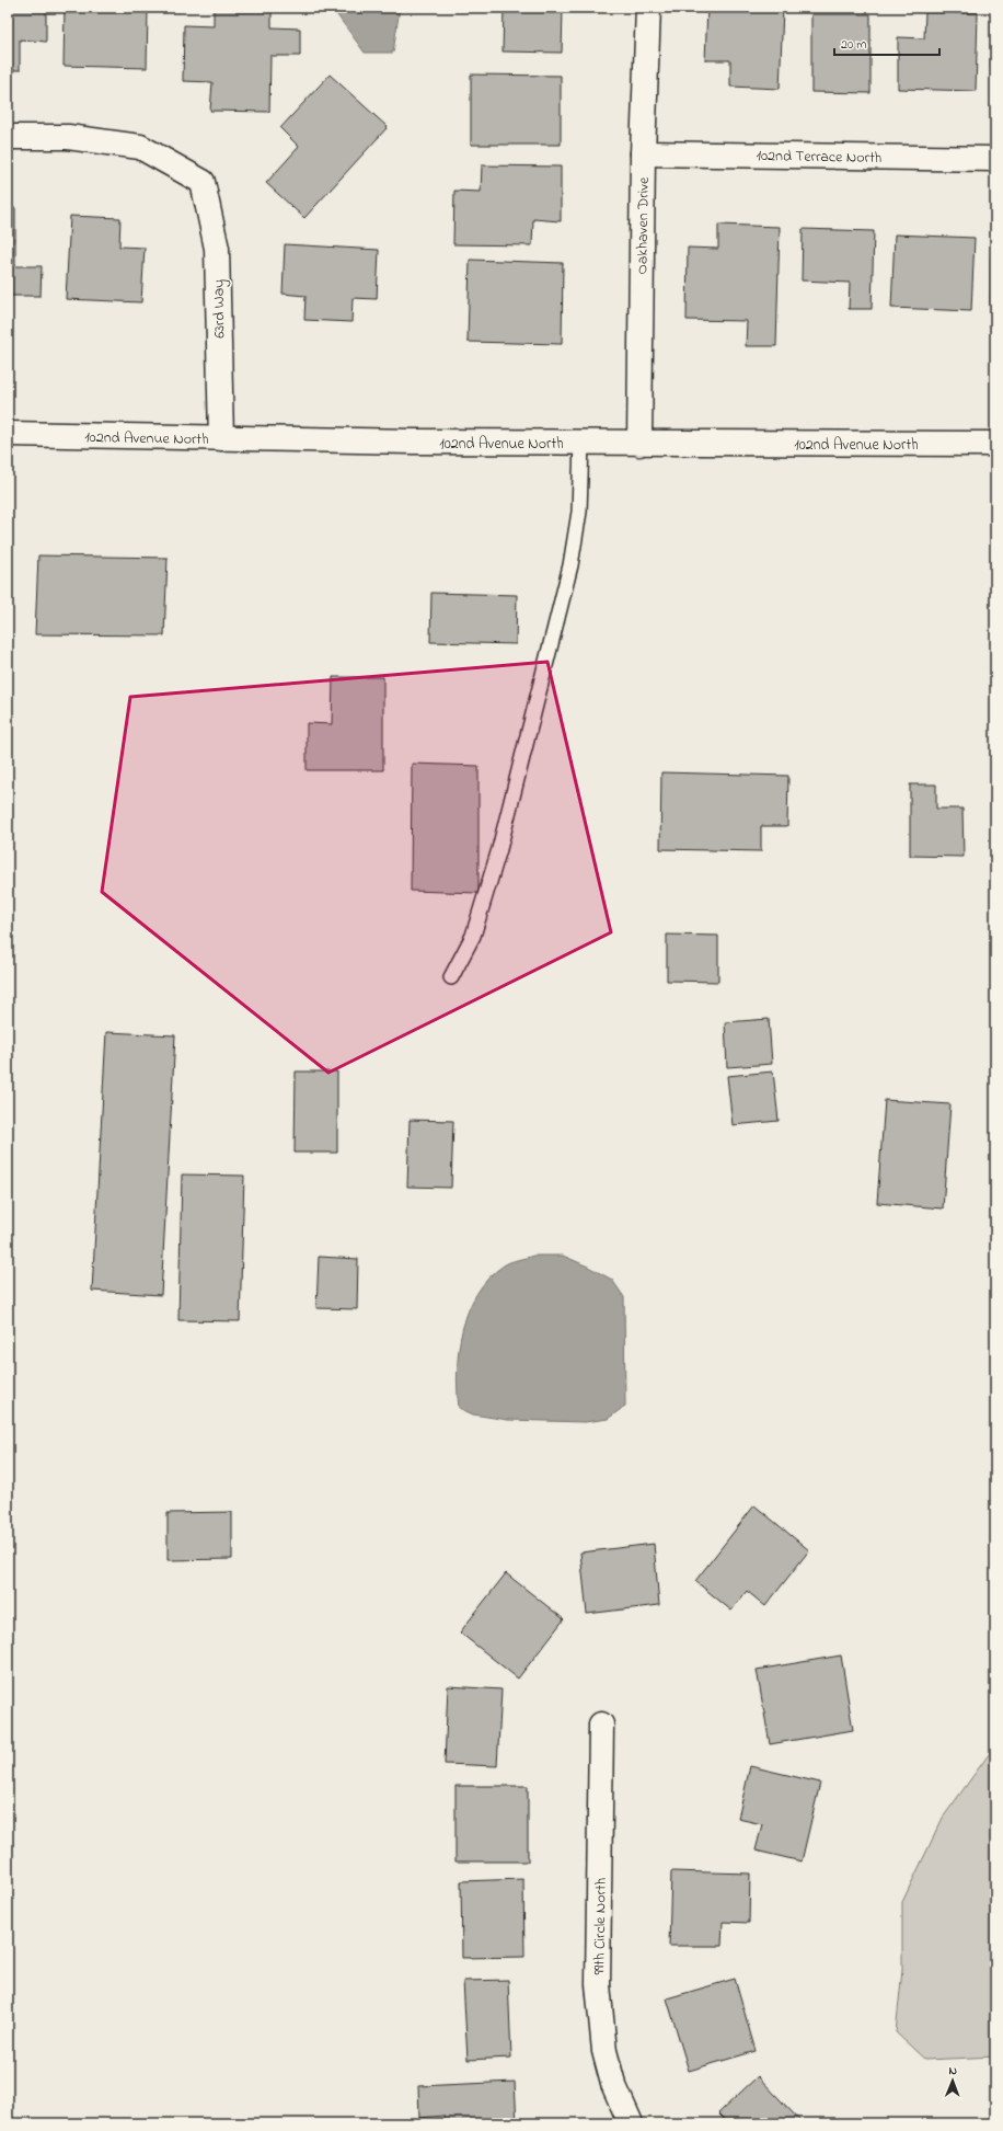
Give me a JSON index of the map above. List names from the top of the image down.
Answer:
{
  "streets": {
    "street": [
      "102nd Terrace North",
      "Oakhaven Drive",
      "63rd Way",
      "102nd Avenue North",
      "99th Circle North"
    ]
  },
  "crossings": [
    ["102nd Terrace North", "Oakhaven Drive"],
    ["Oakhaven Drive", "102nd Avenue North"],
    ["63rd Way", "102nd Avenue North"]
  ],
  "scale_bar": "20 m",
  "north": "top"
}
